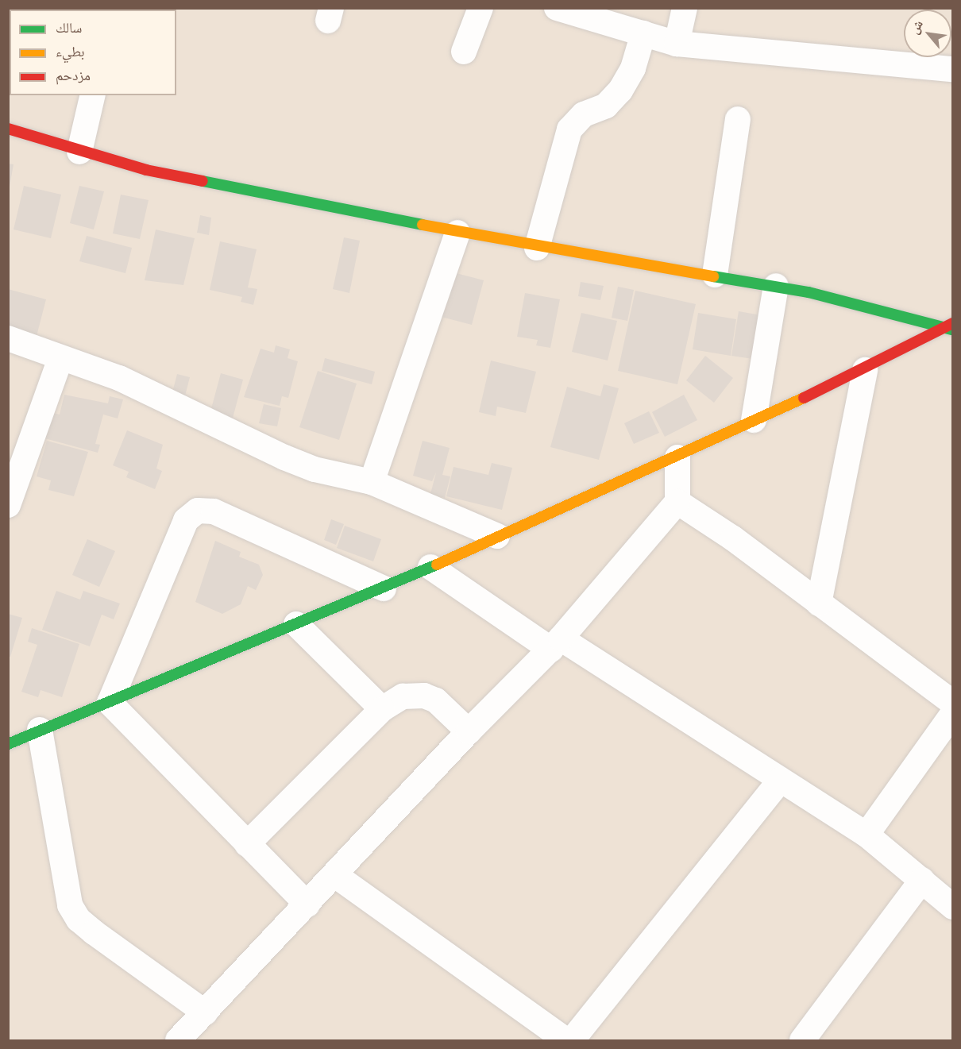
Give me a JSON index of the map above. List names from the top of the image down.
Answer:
{
  "legend": ["سالك", "بطيء", "مزدحم"],
  "north": "top left"
}
